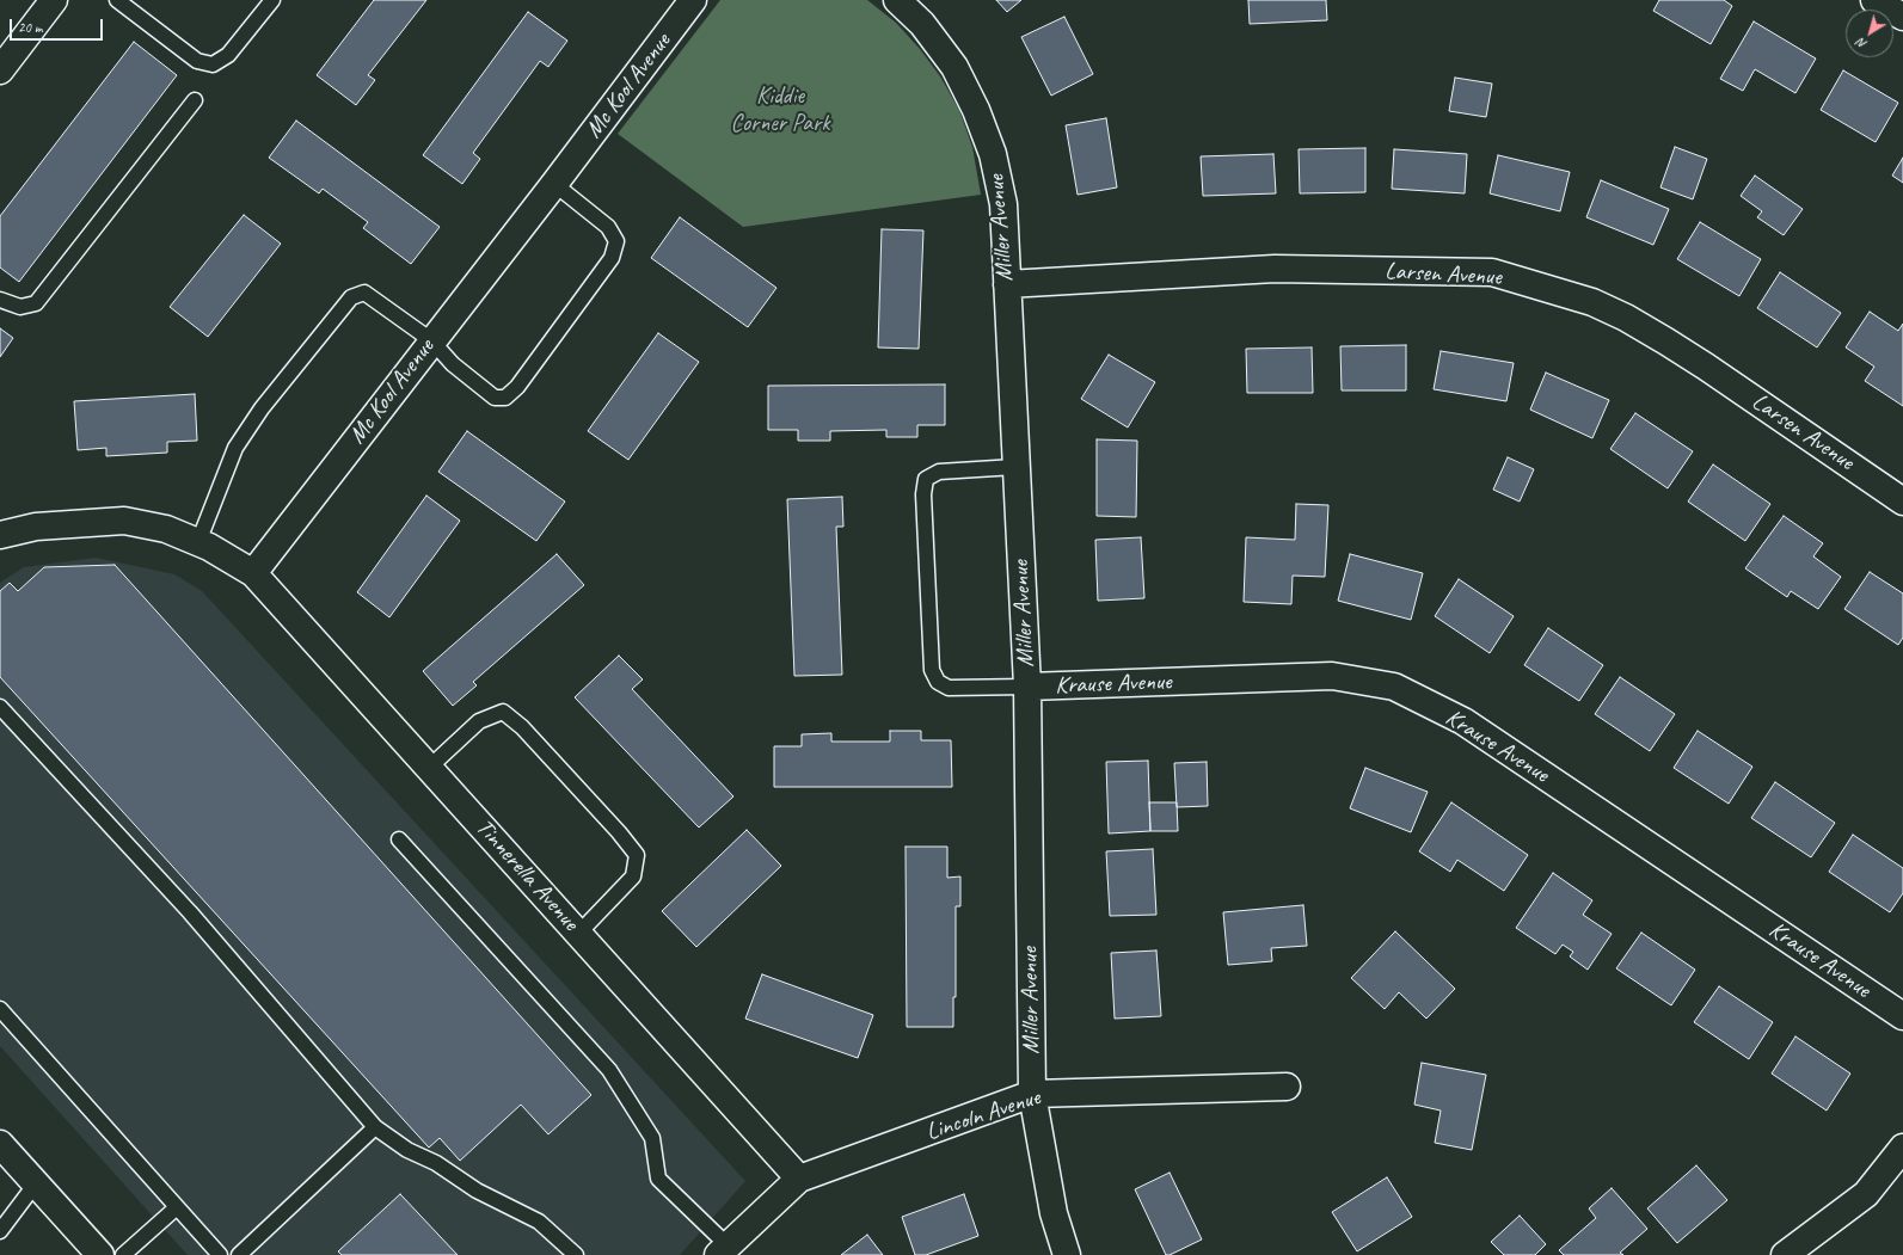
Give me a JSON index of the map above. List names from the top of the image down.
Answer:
{
  "streets": {
    "street": [
      "Mc Kool Avenue",
      "Miller Avenue",
      "Larsen Avenue",
      "Krause Avenue",
      "Tinnerella Avenue",
      "Lincoln Avenue"
    ]
  },
  "crossings": [
    ["Mc Kool Avenue", "Tinnerella Avenue"],
    ["Miller Avenue", "Larsen Avenue"],
    ["Miller Avenue", "Krause Avenue"],
    ["Miller Avenue", "Lincoln Avenue"],
    ["Tinnerella Avenue", "Lincoln Avenue"]
  ],
  "parks": ["Kiddie Corner Park"],
  "scale_bar": "20 m",
  "north": "bottom left"
}
